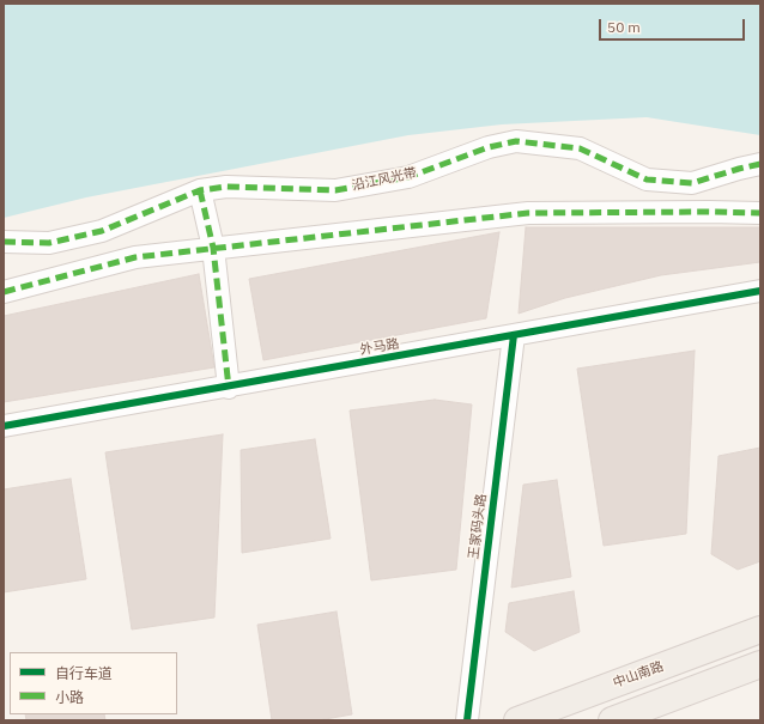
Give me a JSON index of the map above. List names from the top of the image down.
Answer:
{
  "streets": {
    "main road": ["中山南路"],
    "street": ["沿江风光带", "外马路", "王家码头路"]
  },
  "crossings": [
    ["外马路", "王家码头路"]
  ],
  "legend": ["自行车道", "小路"],
  "scale_bar": "50 m"
}
